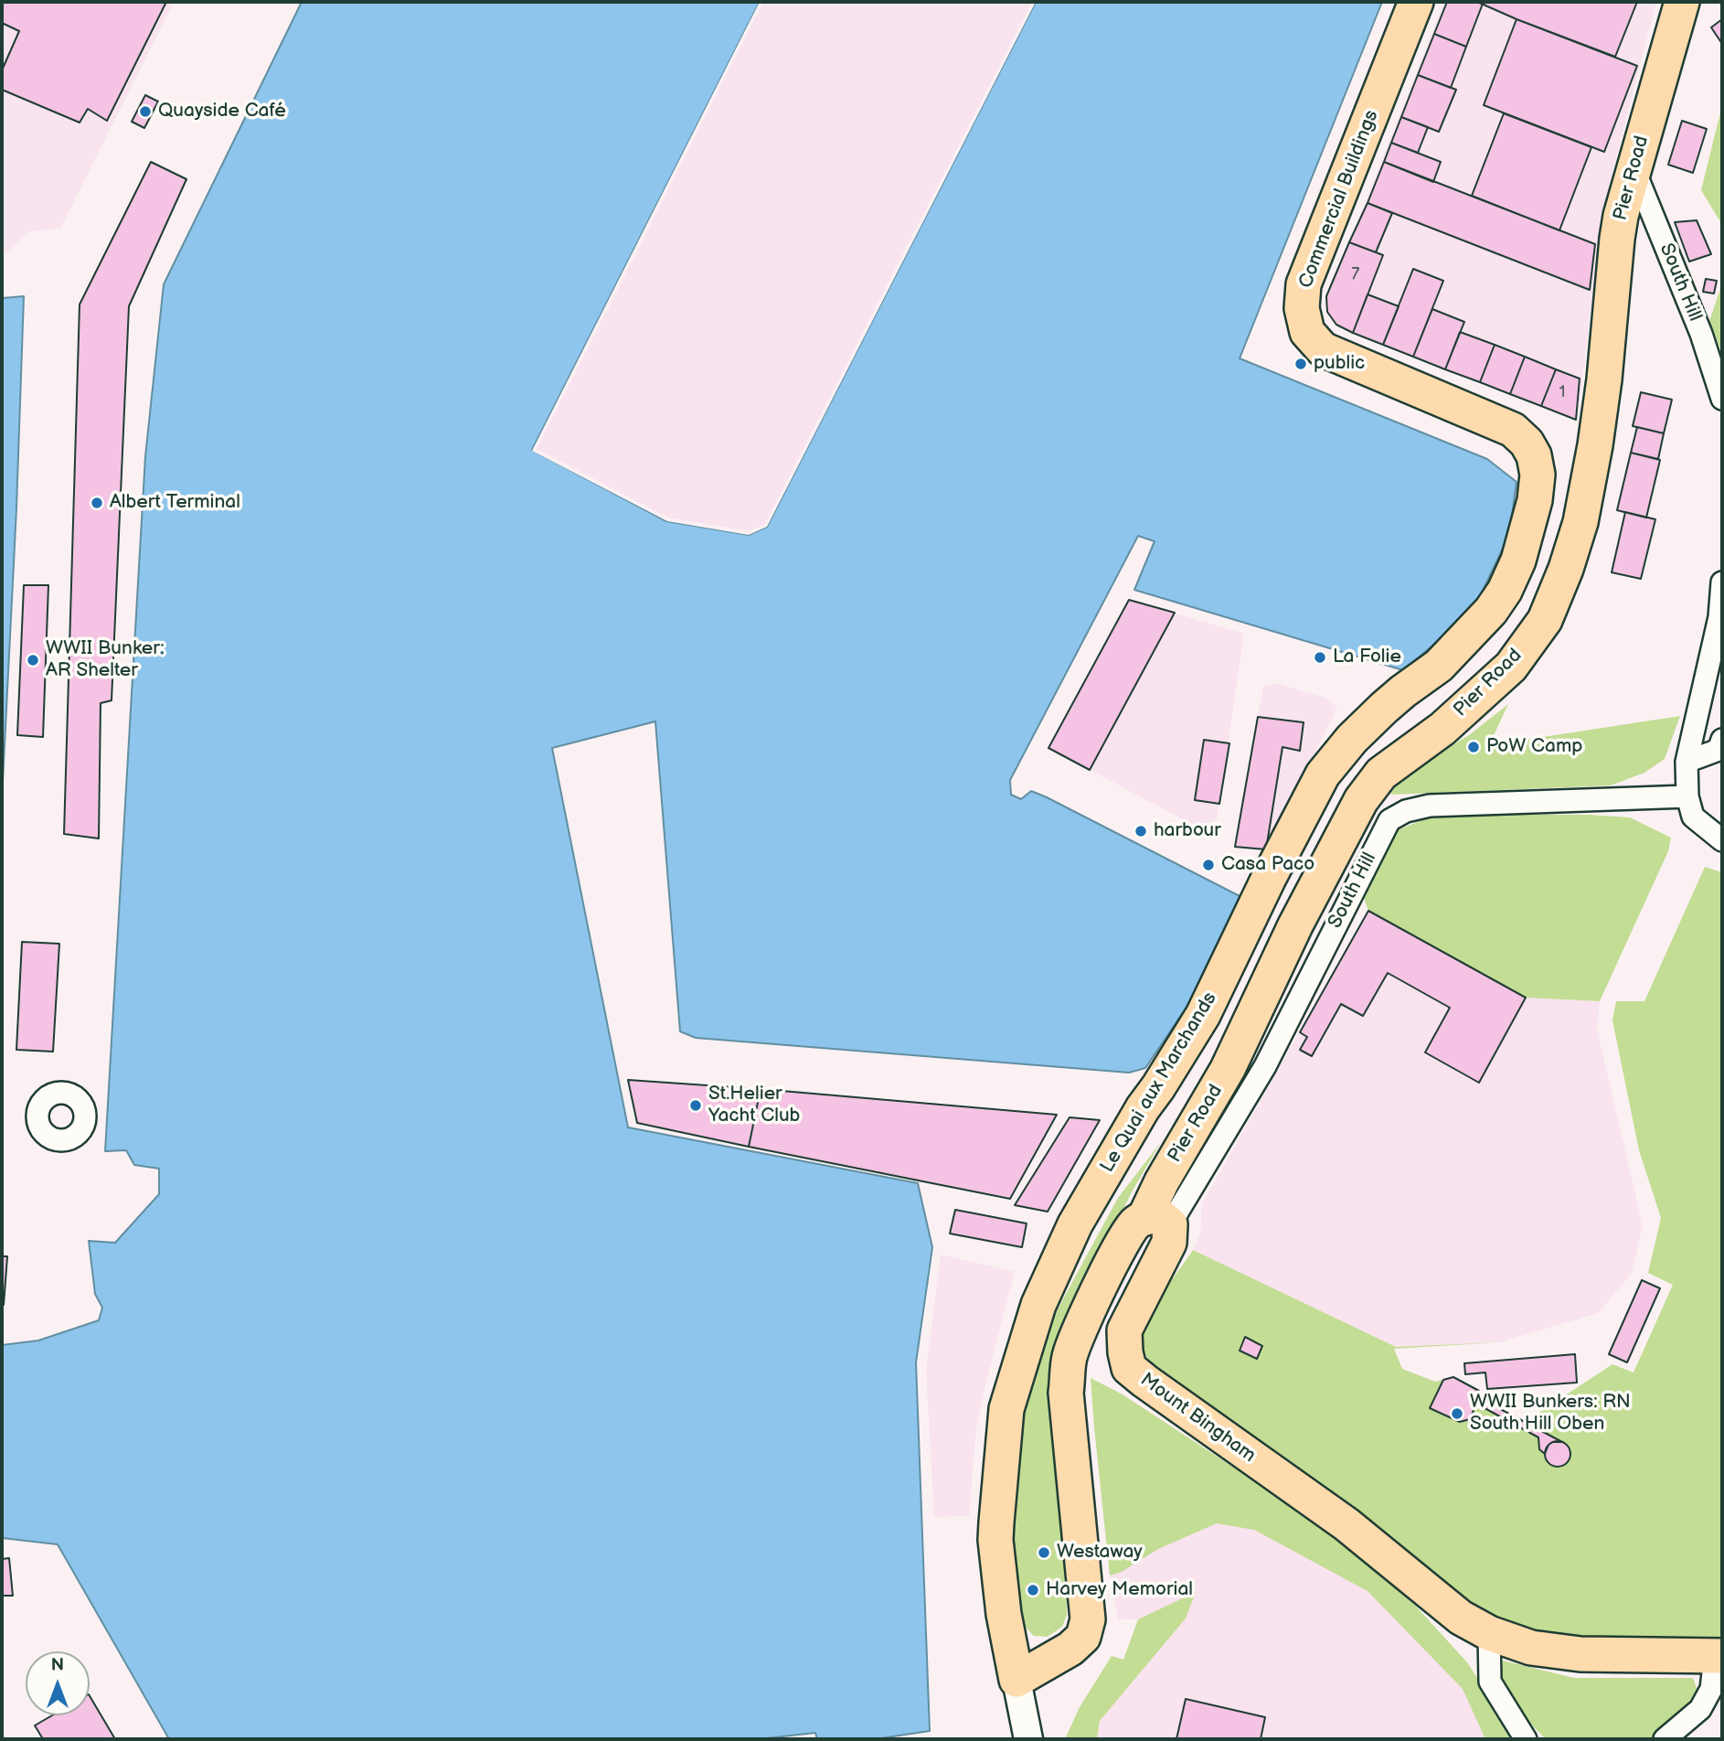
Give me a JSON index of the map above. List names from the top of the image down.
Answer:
{
  "streets": {
    "main road": [
      "Pier Road",
      "Commercial Buildings",
      "Le Quai aux Marchands",
      "Mount Bingham"
    ],
    "street": ["South Hill"]
  },
  "crossings": [
    ["Pier Road", "South Hill"],
    ["Pier Road", "Mount Bingham"],
    ["Commercial Buildings", "Le Quai aux Marchands"],
    ["South Hill", "Mount Bingham"]
  ],
  "places": [
    "Quayside Café",
    "public",
    "Albert Terminal",
    "La Folie",
    "WWII Bunker: AR Shelter",
    "PoW Camp",
    "harbour",
    "Casa Paco",
    "St.Helier Yacht Club",
    "WWII Bunkers: RN South Hill Oben",
    "Westaway",
    "Harvey Memorial"
  ],
  "house_numbers": ["7", "1"],
  "north": "top"
}
